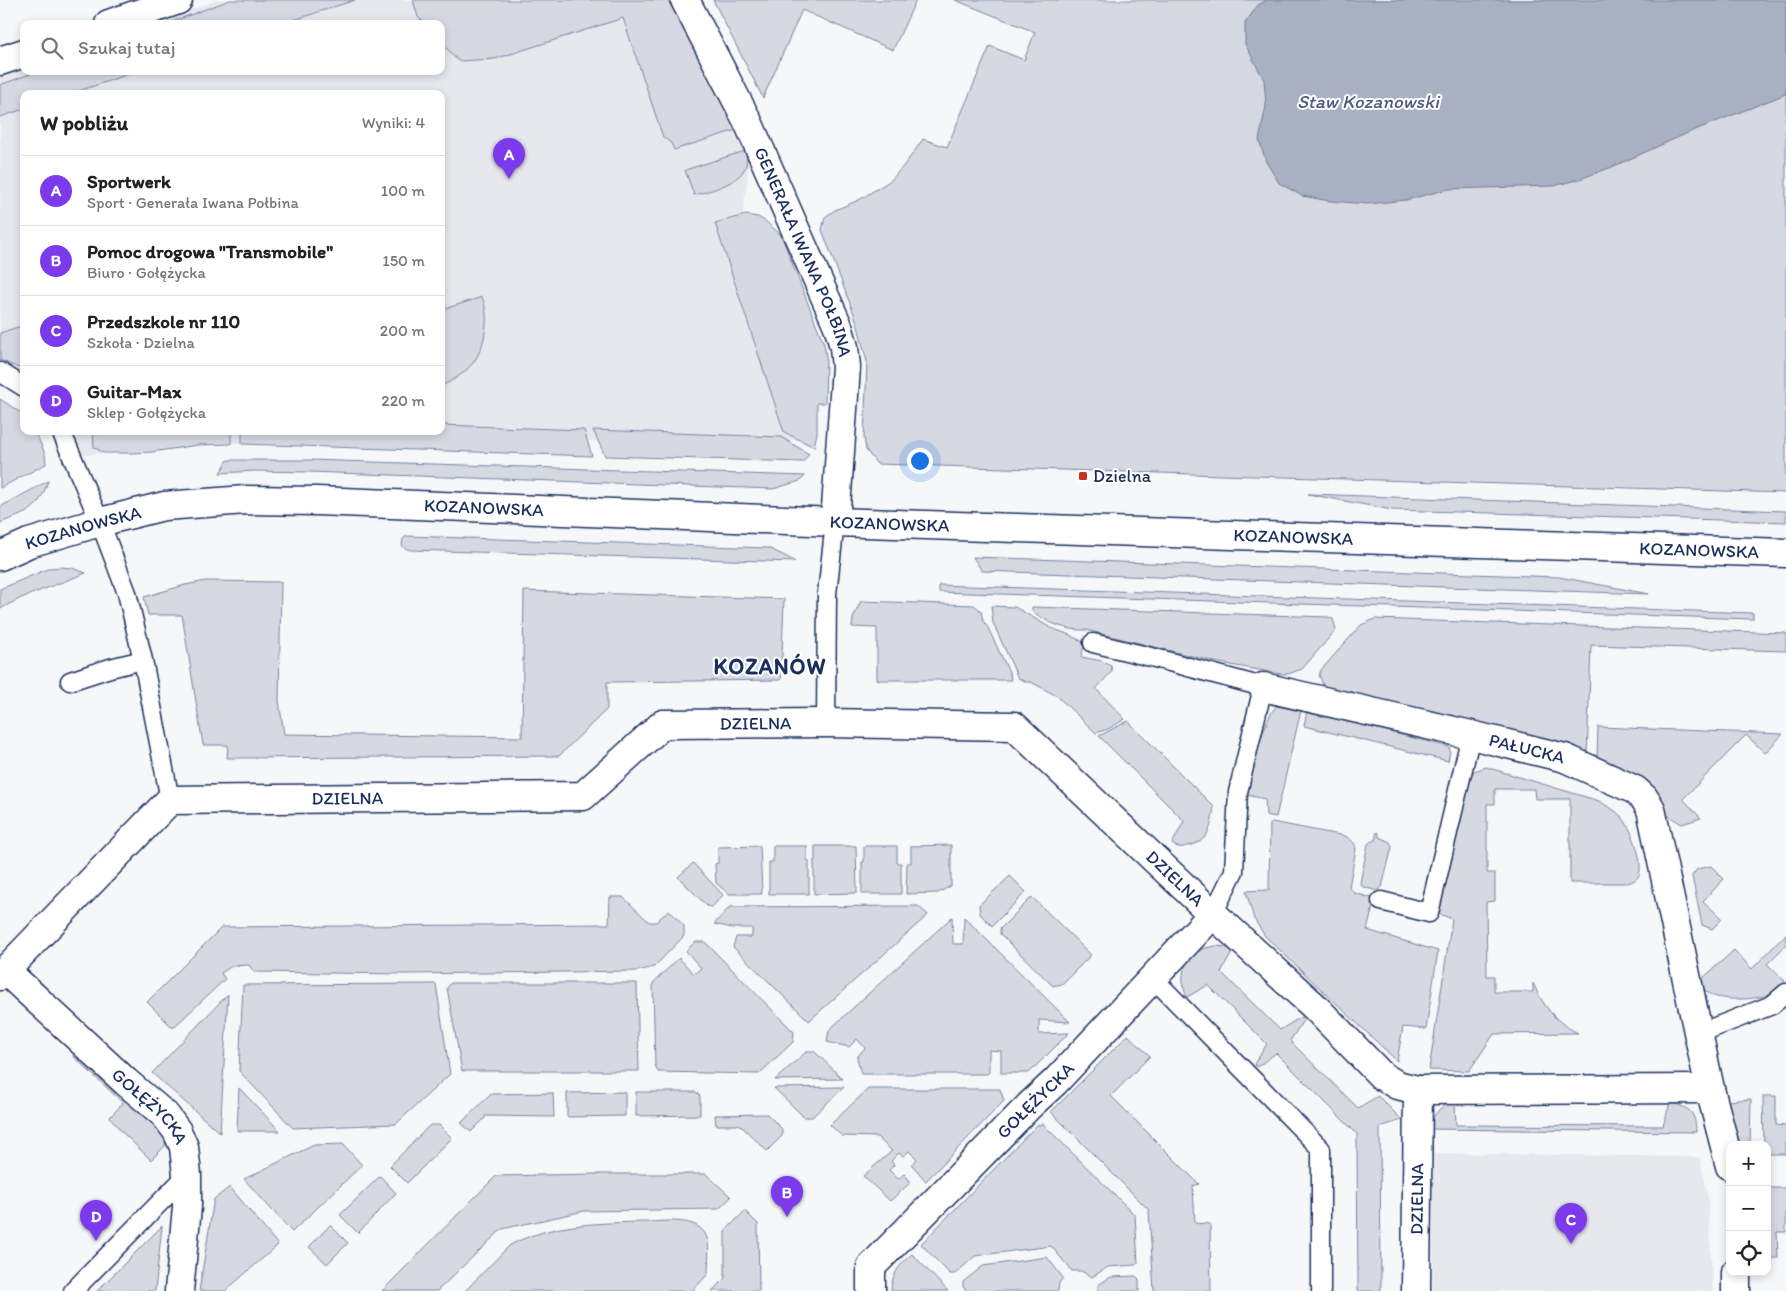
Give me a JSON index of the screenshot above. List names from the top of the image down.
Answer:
{
  "streets": {
    "street": [
      "GENERAŁA IWANA POŁBINA",
      "KOZANOWSKA",
      "DZIELNA",
      "PAŁUCKA",
      "GOŁĘŻYCKA"
    ]
  },
  "crossings": [
    ["GENERAŁA IWANA POŁBINA", "KOZANOWSKA"],
    ["DZIELNA", "GOŁĘŻYCKA"]
  ],
  "districts": ["KOZANÓW"],
  "water": ["Staw Kozanowski"],
  "places": {
    "transit": ["Dzielna"]
  },
  "page": {
    "search": "Szukaj tutaj",
    "heading": ["W pobliżu", "Wyniki: 4"],
    "pins": [
      "A",
      "B",
      "D",
      "C"
    ],
    "list": [
      {
        "mark": "A",
        "name": "Sportwerk",
        "note": "Sport · Generała Iwana Połbina",
        "value": "100 m"
      },
      {
        "mark": "B",
        "name": "Pomoc drogowa \"Transmobile\"",
        "note": "Biuro · Gołężycka",
        "value": "150 m"
      },
      {
        "mark": "C",
        "name": "Przedszkole nr 110",
        "note": "Szkoła · Dzielna",
        "value": "200 m"
      },
      {
        "mark": "D",
        "name": "Guitar-Max",
        "note": "Sklep · Gołężycka",
        "value": "220 m"
      }
    ],
    "map_buttons": ["+", "−"]
  }
}
